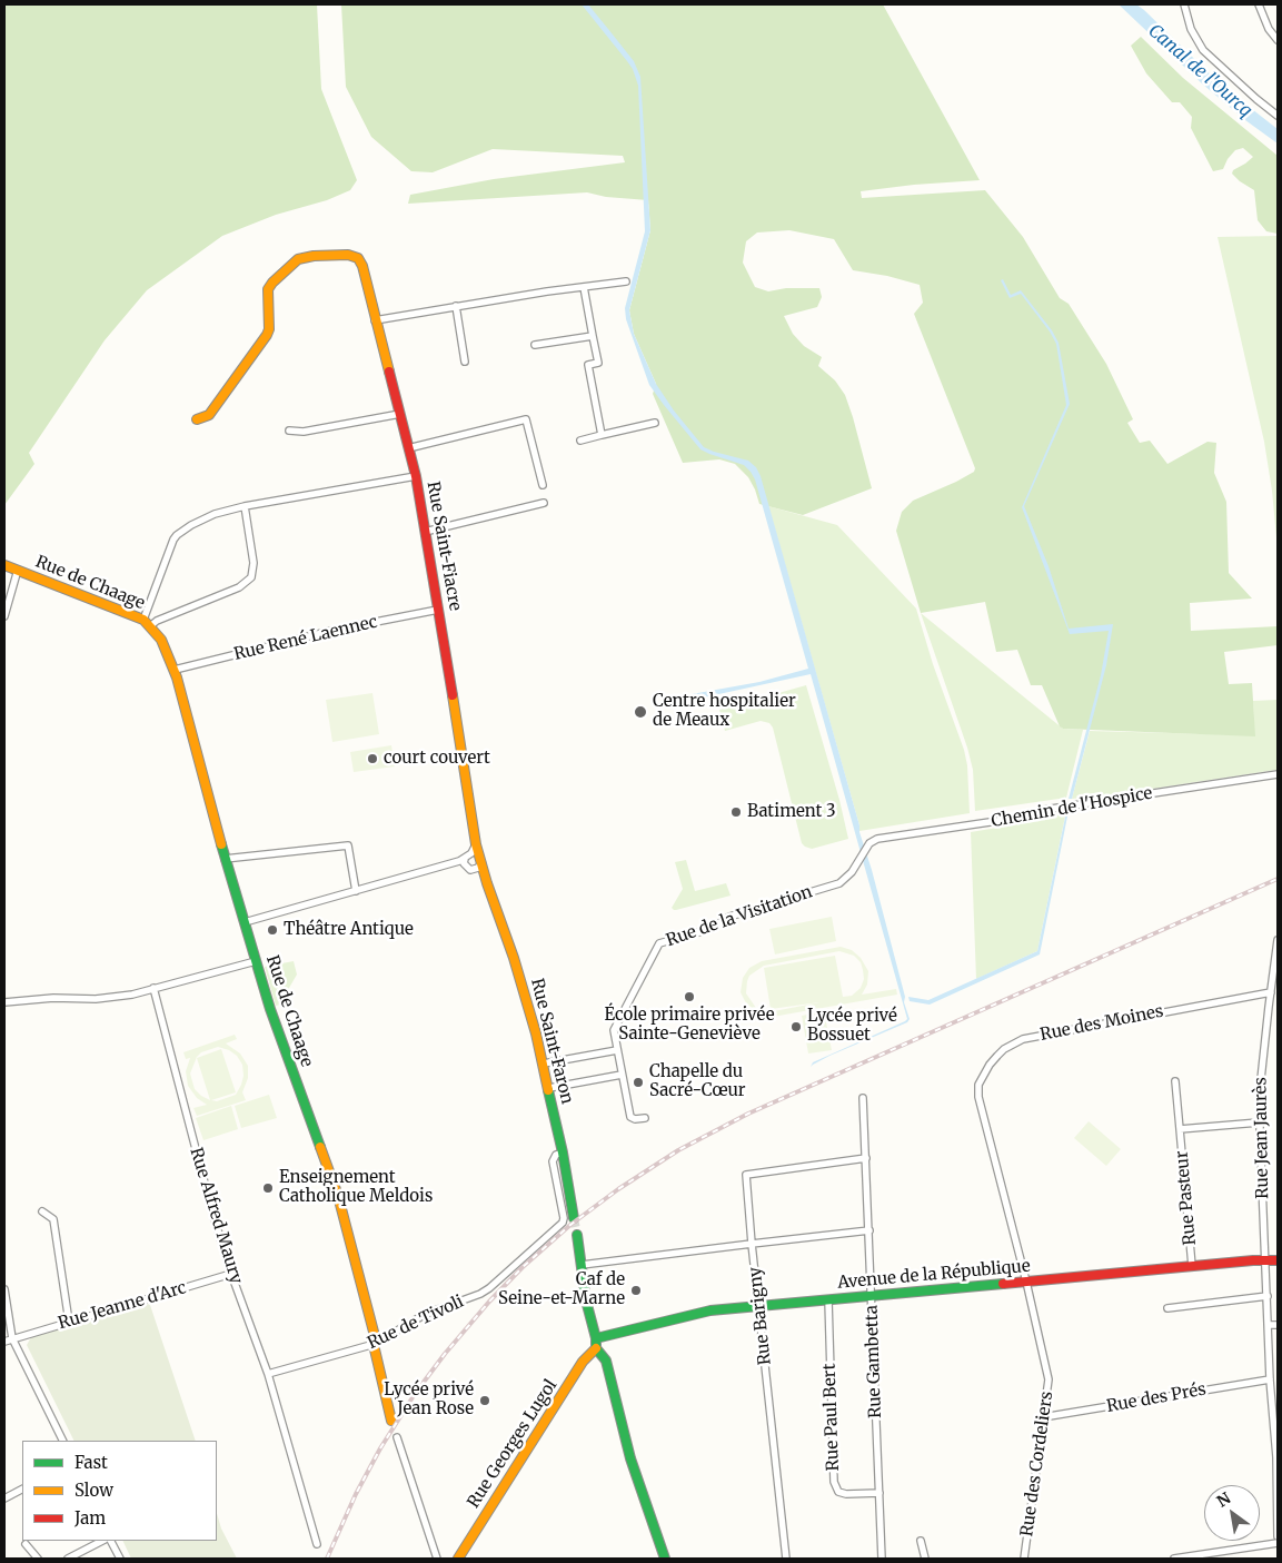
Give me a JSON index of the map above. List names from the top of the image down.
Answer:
{
  "streets": {
    "street": [
      "Rue Saint-Fiacre",
      "Rue de Chaage",
      "Rue René Laennec",
      "Chemin de l'Hospice",
      "Rue de la Visitation",
      "Rue des Moines",
      "Rue Saint-Faron",
      "Rue Jean Jaurès",
      "Rue Pasteur",
      "Rue Alfred Maury",
      "Avenue de la République",
      "Rue Jeanne d'Arc",
      "Rue Barigny",
      "Rue de Tivoli",
      "Rue Gambetta",
      "Rue des Prés",
      "Rue Paul Bert",
      "Rue Georges Lugol",
      "Rue des Cordeliers"
    ]
  },
  "crossings": [
    ["Rue Saint-Fiacre", "Rue René Laennec"],
    ["Rue Saint-Fiacre", "Rue Saint-Faron"],
    ["Rue de Chaage", "Rue René Laennec"],
    ["Rue de Chaage", "Rue de Tivoli"],
    ["Chemin de l'Hospice", "Rue de la Visitation"],
    ["Rue des Moines", "Rue Jean Jaurès"],
    ["Rue des Moines", "Rue des Cordeliers"],
    ["Rue Saint-Faron", "Rue de Tivoli"],
    ["Rue Jean Jaurès", "Rue Pasteur"],
    ["Rue Jean Jaurès", "Avenue de la République"],
    ["Rue Jean Jaurès", "Rue des Prés"],
    ["Rue Pasteur", "Avenue de la République"],
    ["Rue Alfred Maury", "Rue Jeanne d'Arc"],
    ["Rue Alfred Maury", "Rue de Tivoli"],
    ["Avenue de la République", "Rue Barigny"],
    ["Avenue de la République", "Rue Gambetta"],
    ["Avenue de la République", "Rue Paul Bert"],
    ["Avenue de la République", "Rue des Cordeliers"],
    ["Rue Gambetta", "Rue Paul Bert"],
    ["Rue des Prés", "Rue des Cordeliers"]
  ],
  "water": ["Canal de l'Ourcq"],
  "places": [
    "Centre hospitalier de Meaux",
    "court couvert",
    "Batiment 3",
    "Théâtre Antique",
    "École primaire privée Sainte-Geneviève",
    "Lycée privé Bossuet",
    "Chapelle du Sacré-Cœur",
    "Enseignement Catholique Meldois",
    "Caf de Seine-et-Marne",
    "Lycée privé Jean Rose"
  ],
  "legend": ["Fast", "Slow", "Jam"],
  "north": "top left"
}
